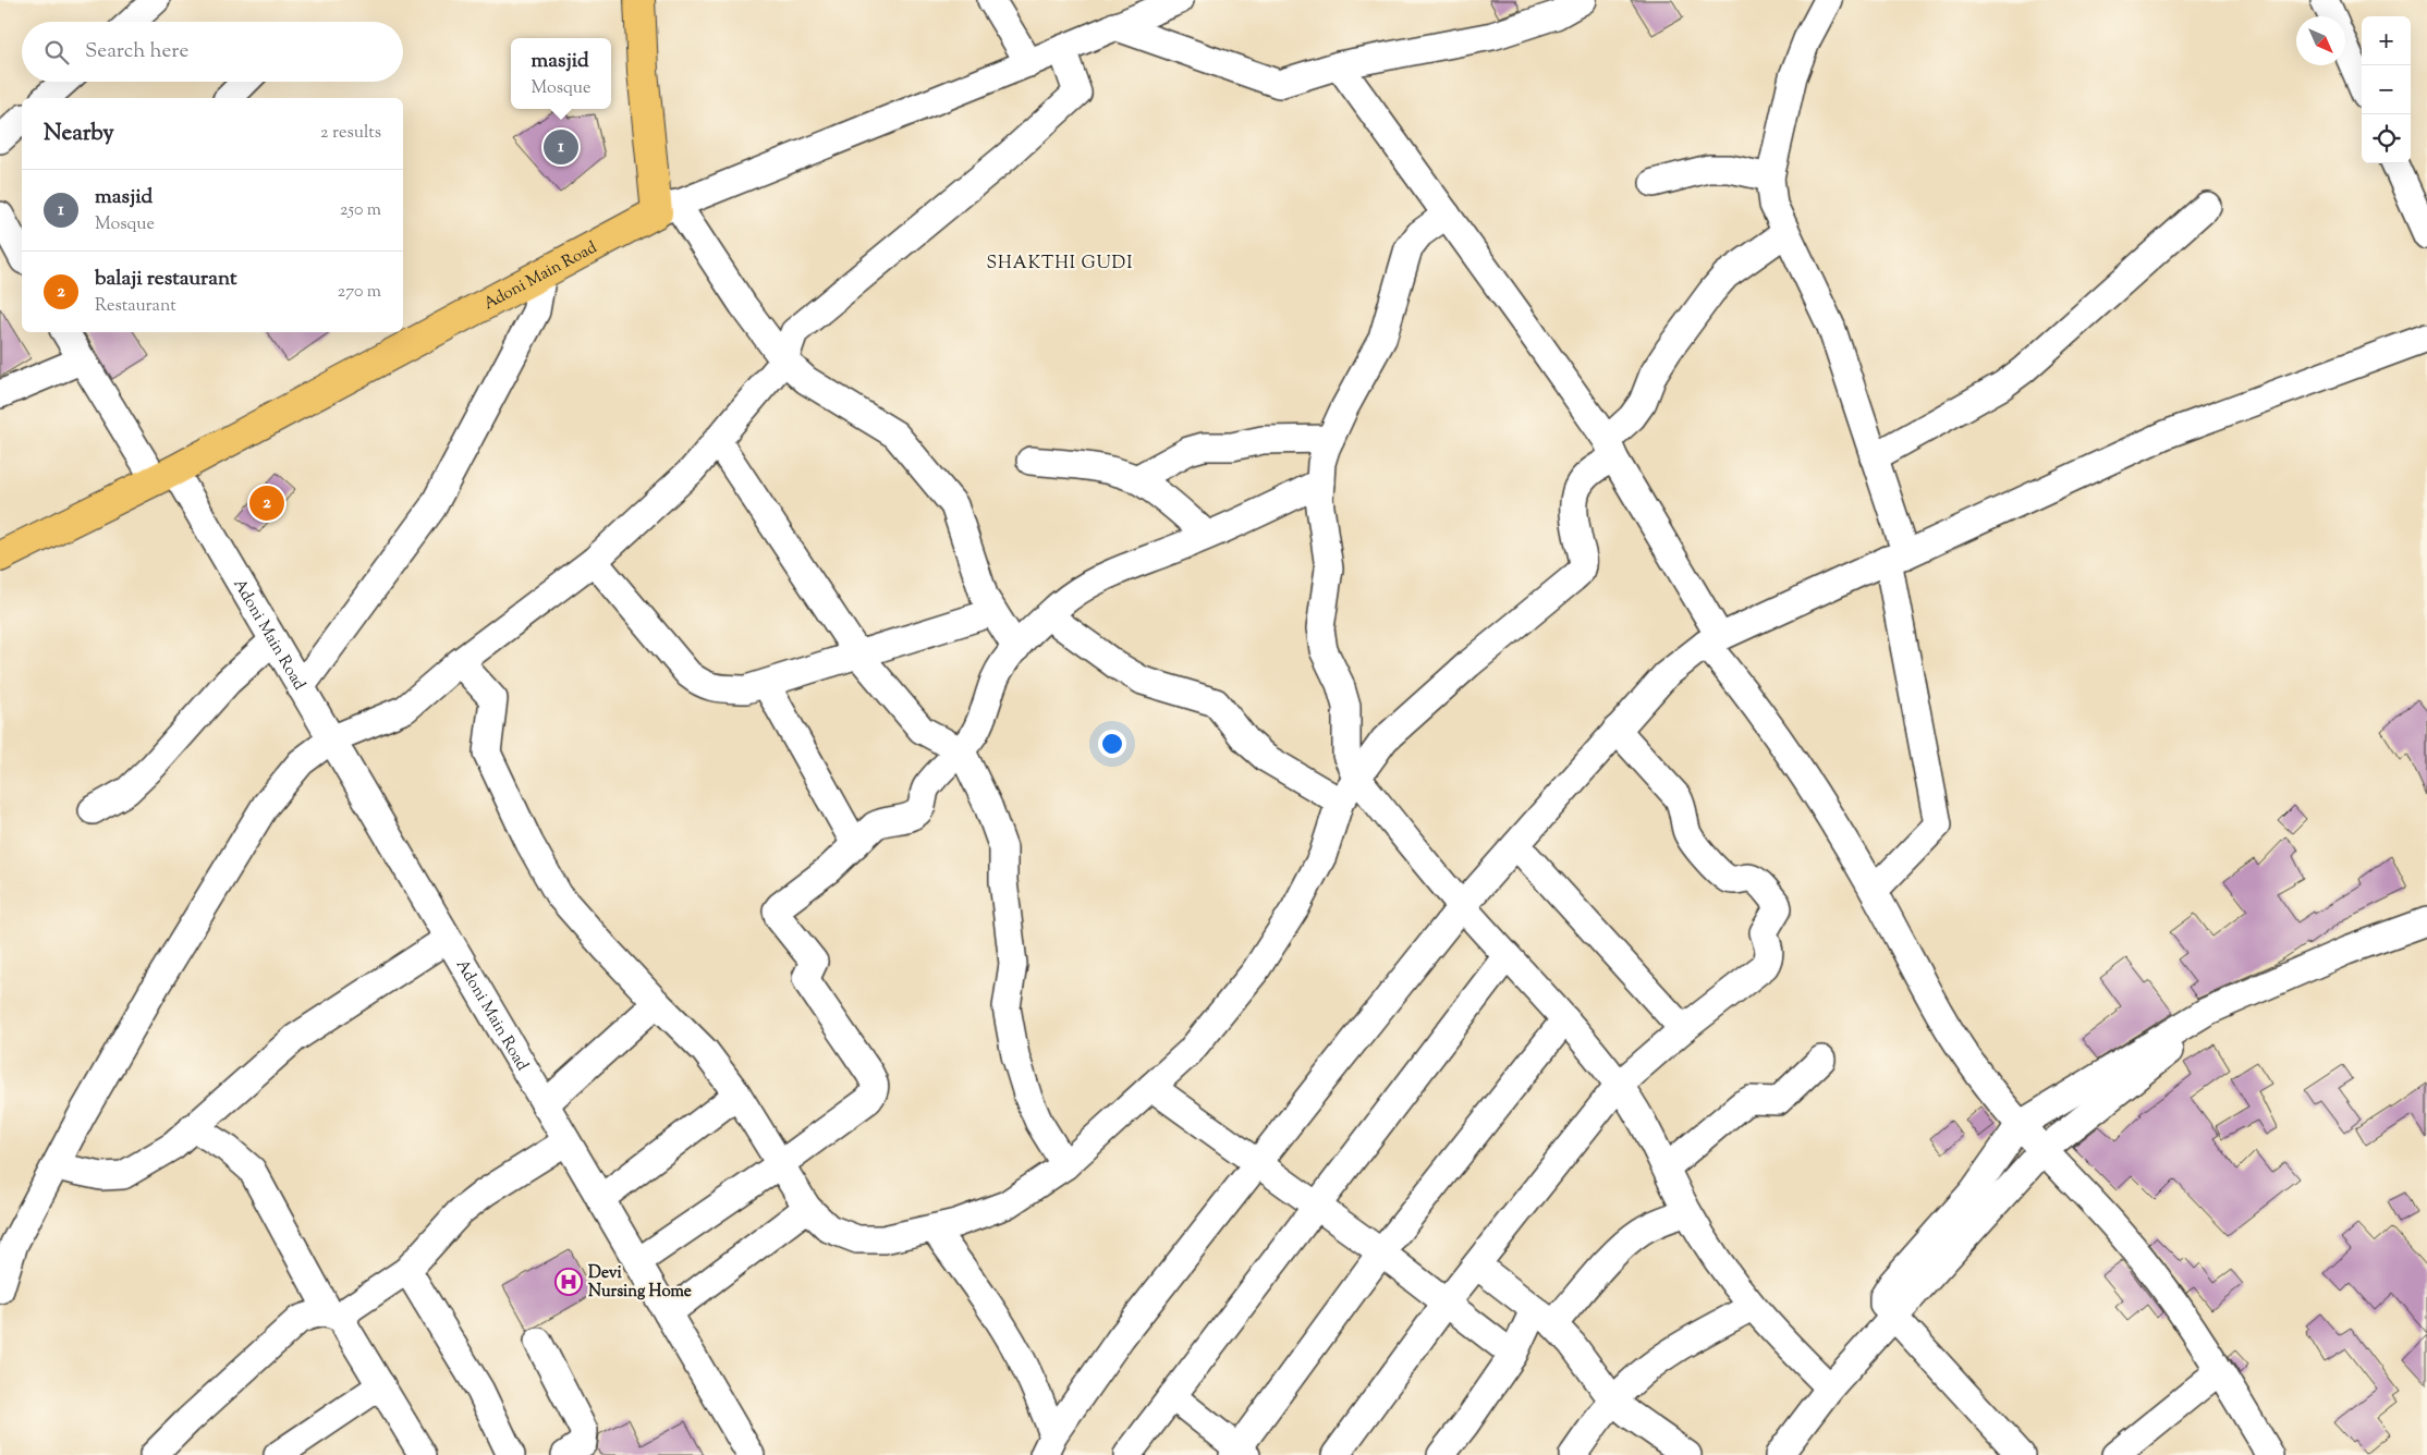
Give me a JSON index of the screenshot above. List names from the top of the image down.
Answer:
{
  "streets": {
    "main road": ["Adoni Main Road"]
  },
  "districts": ["SHAKTHI GUDI"],
  "places": {
    "hospital": ["Devi Nursing Home"]
  },
  "north": "bottom right",
  "page": {
    "map_buttons": ["+", "−"],
    "search": "Search here",
    "popup": ["masjid", "Mosque"],
    "heading": ["Nearby", "2 results"],
    "pins": ["1", "2"],
    "list": [
      {
        "mark": "1",
        "name": "masjid",
        "note": "Mosque",
        "value": "250 m"
      },
      {
        "mark": "2",
        "name": "balaji restaurant",
        "note": "Restaurant",
        "value": "270 m"
      }
    ]
  }
}
